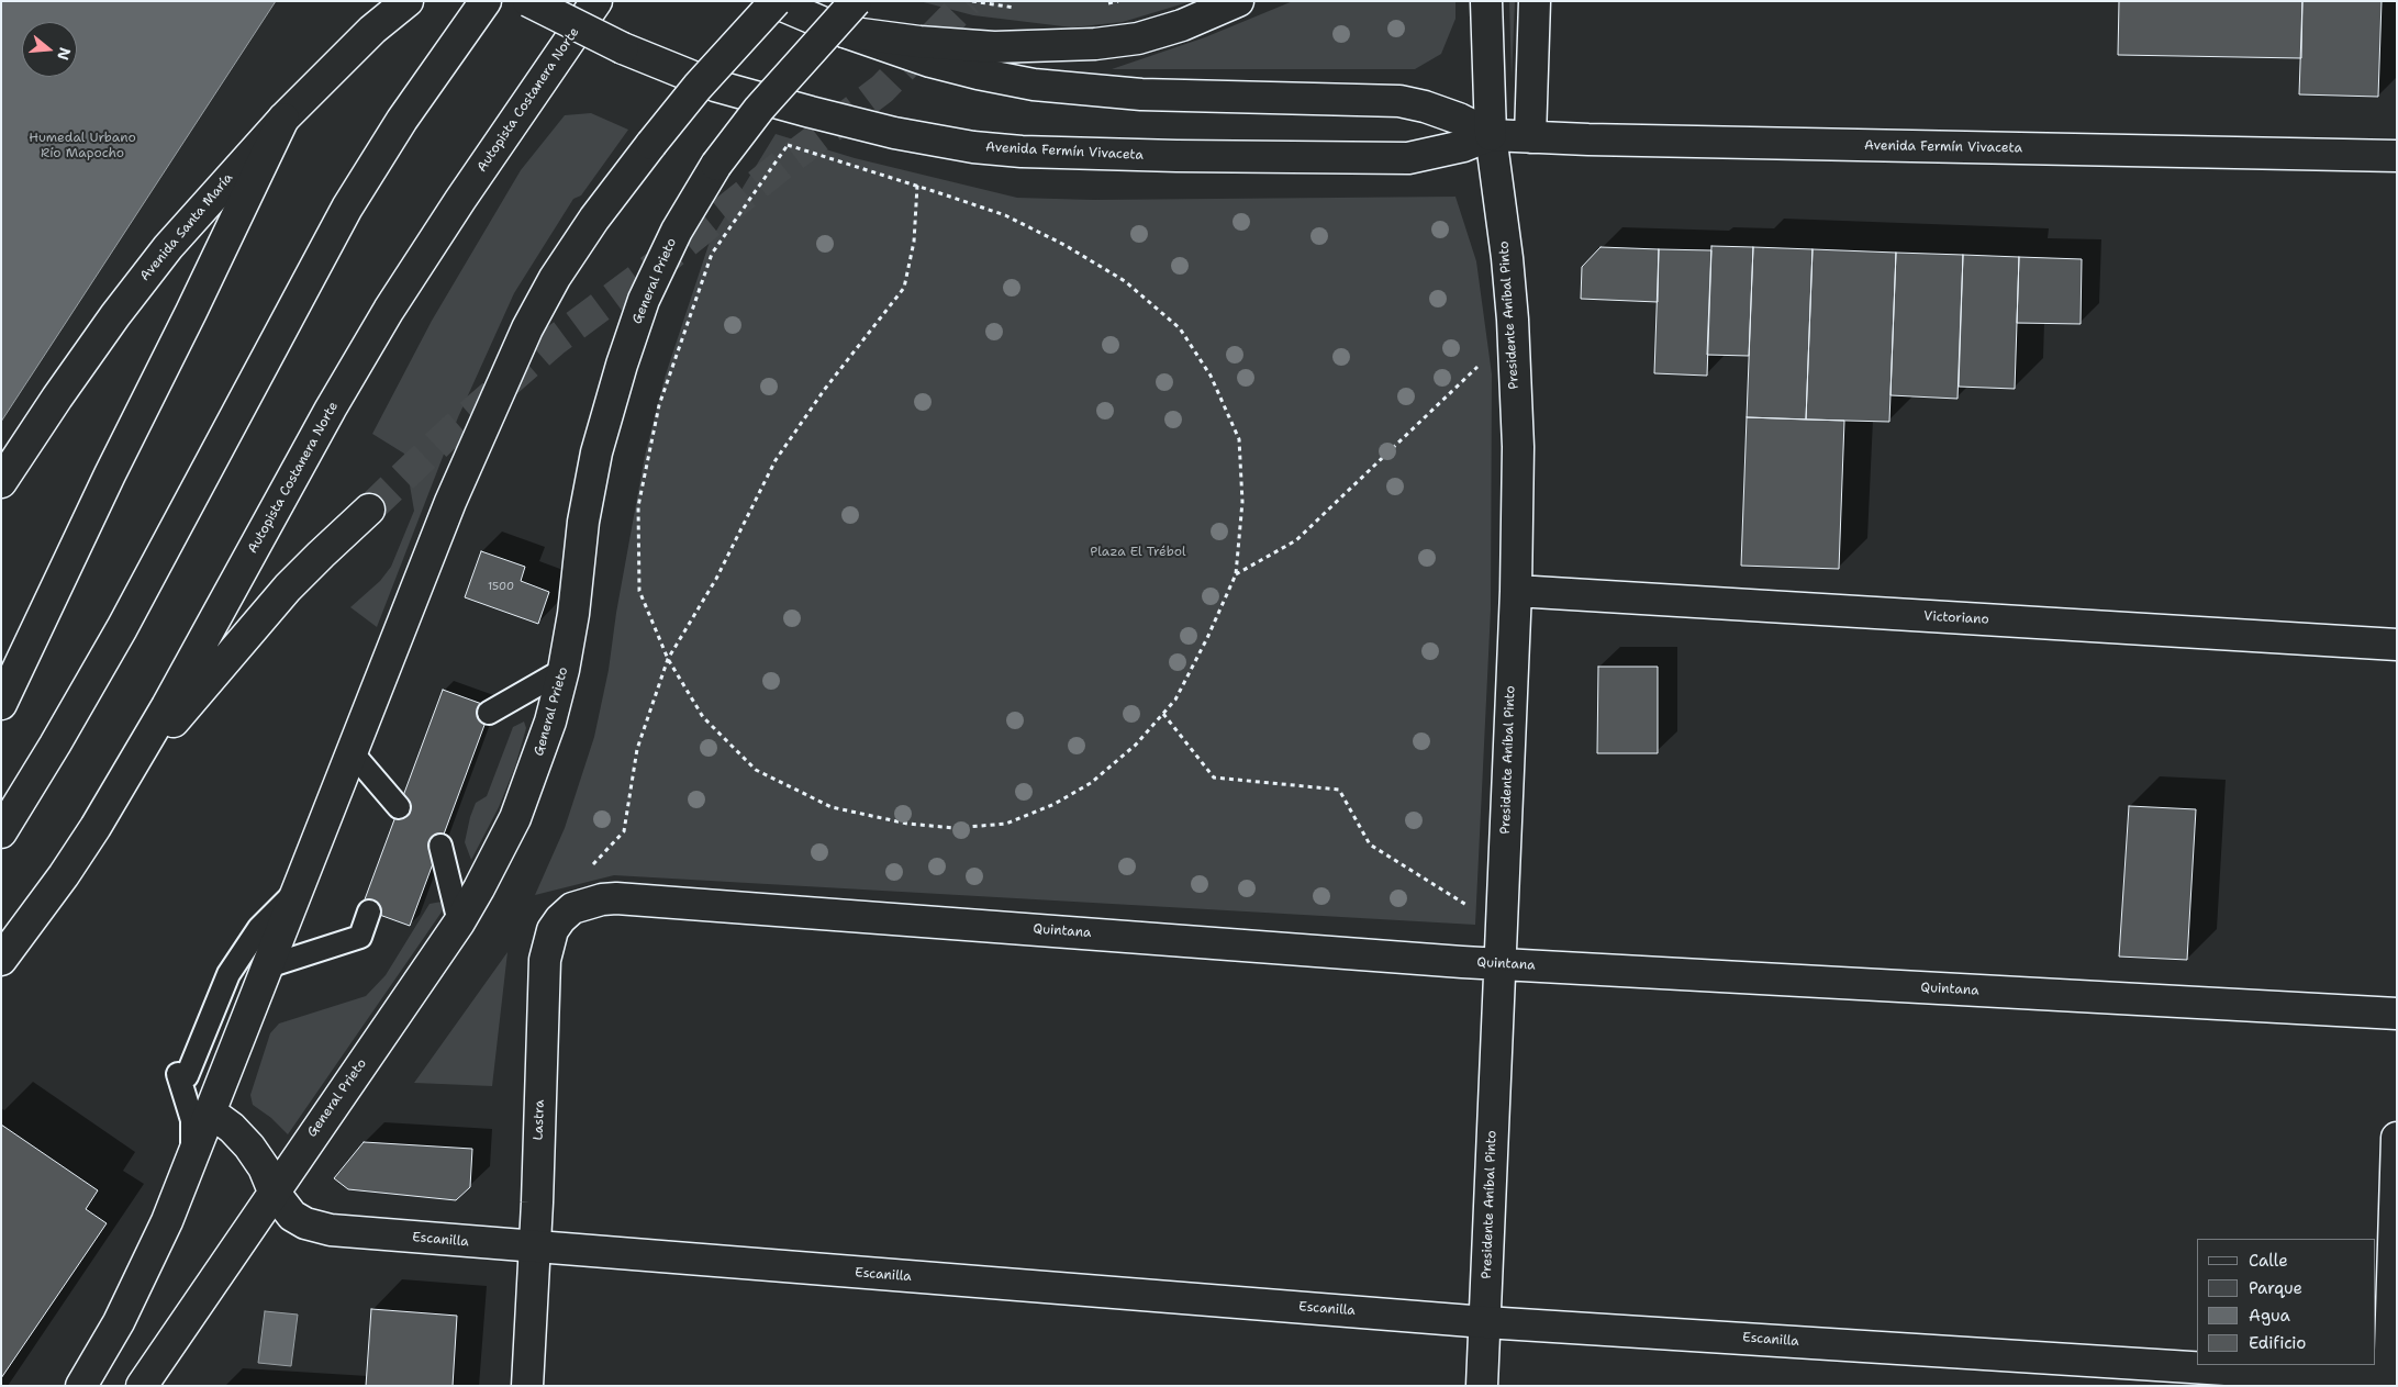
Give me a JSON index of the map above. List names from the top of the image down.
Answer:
{
  "streets": {
    "main road": [
      "Autopista Costanera Norte",
      "Avenida Fermín Vivaceta",
      "Avenida Santa María",
      "General Prieto",
      "Presidente Aníbal Pinto",
      "Victoriano",
      "Quintana",
      "Lastra",
      "Escanilla"
    ]
  },
  "crossings": [
    ["Avenida Fermín Vivaceta", "Presidente Aníbal Pinto"],
    ["General Prieto", "Escanilla"],
    ["Presidente Aníbal Pinto", "Victoriano"],
    ["Presidente Aníbal Pinto", "Quintana"],
    ["Presidente Aníbal Pinto", "Escanilla"],
    ["Quintana", "Lastra"],
    ["Lastra", "Escanilla"]
  ],
  "parks": ["Humedal Urbano Río Mapocho", "Plaza El Trébol"],
  "house_numbers": ["1500"],
  "legend": [
    "Calle",
    "Parque",
    "Agua",
    "Edificio"
  ],
  "north": "right"
}
